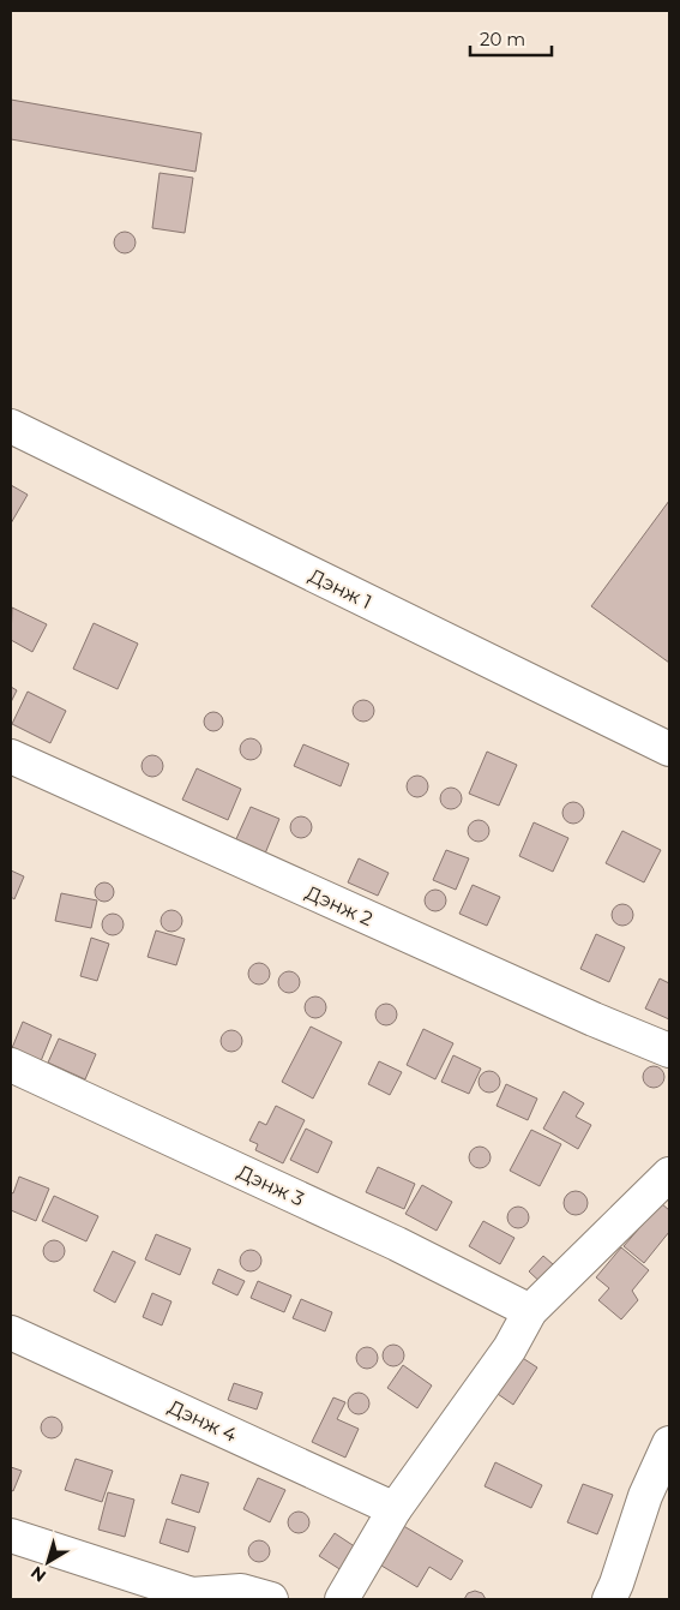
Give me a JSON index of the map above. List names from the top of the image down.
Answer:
{
  "streets": {
    "street": [
      "Дэнж 1",
      "Дэнж 2",
      "Дэнж 3",
      "Дэнж 4"
    ]
  },
  "scale_bar": "20 m",
  "north": "bottom left"
}
